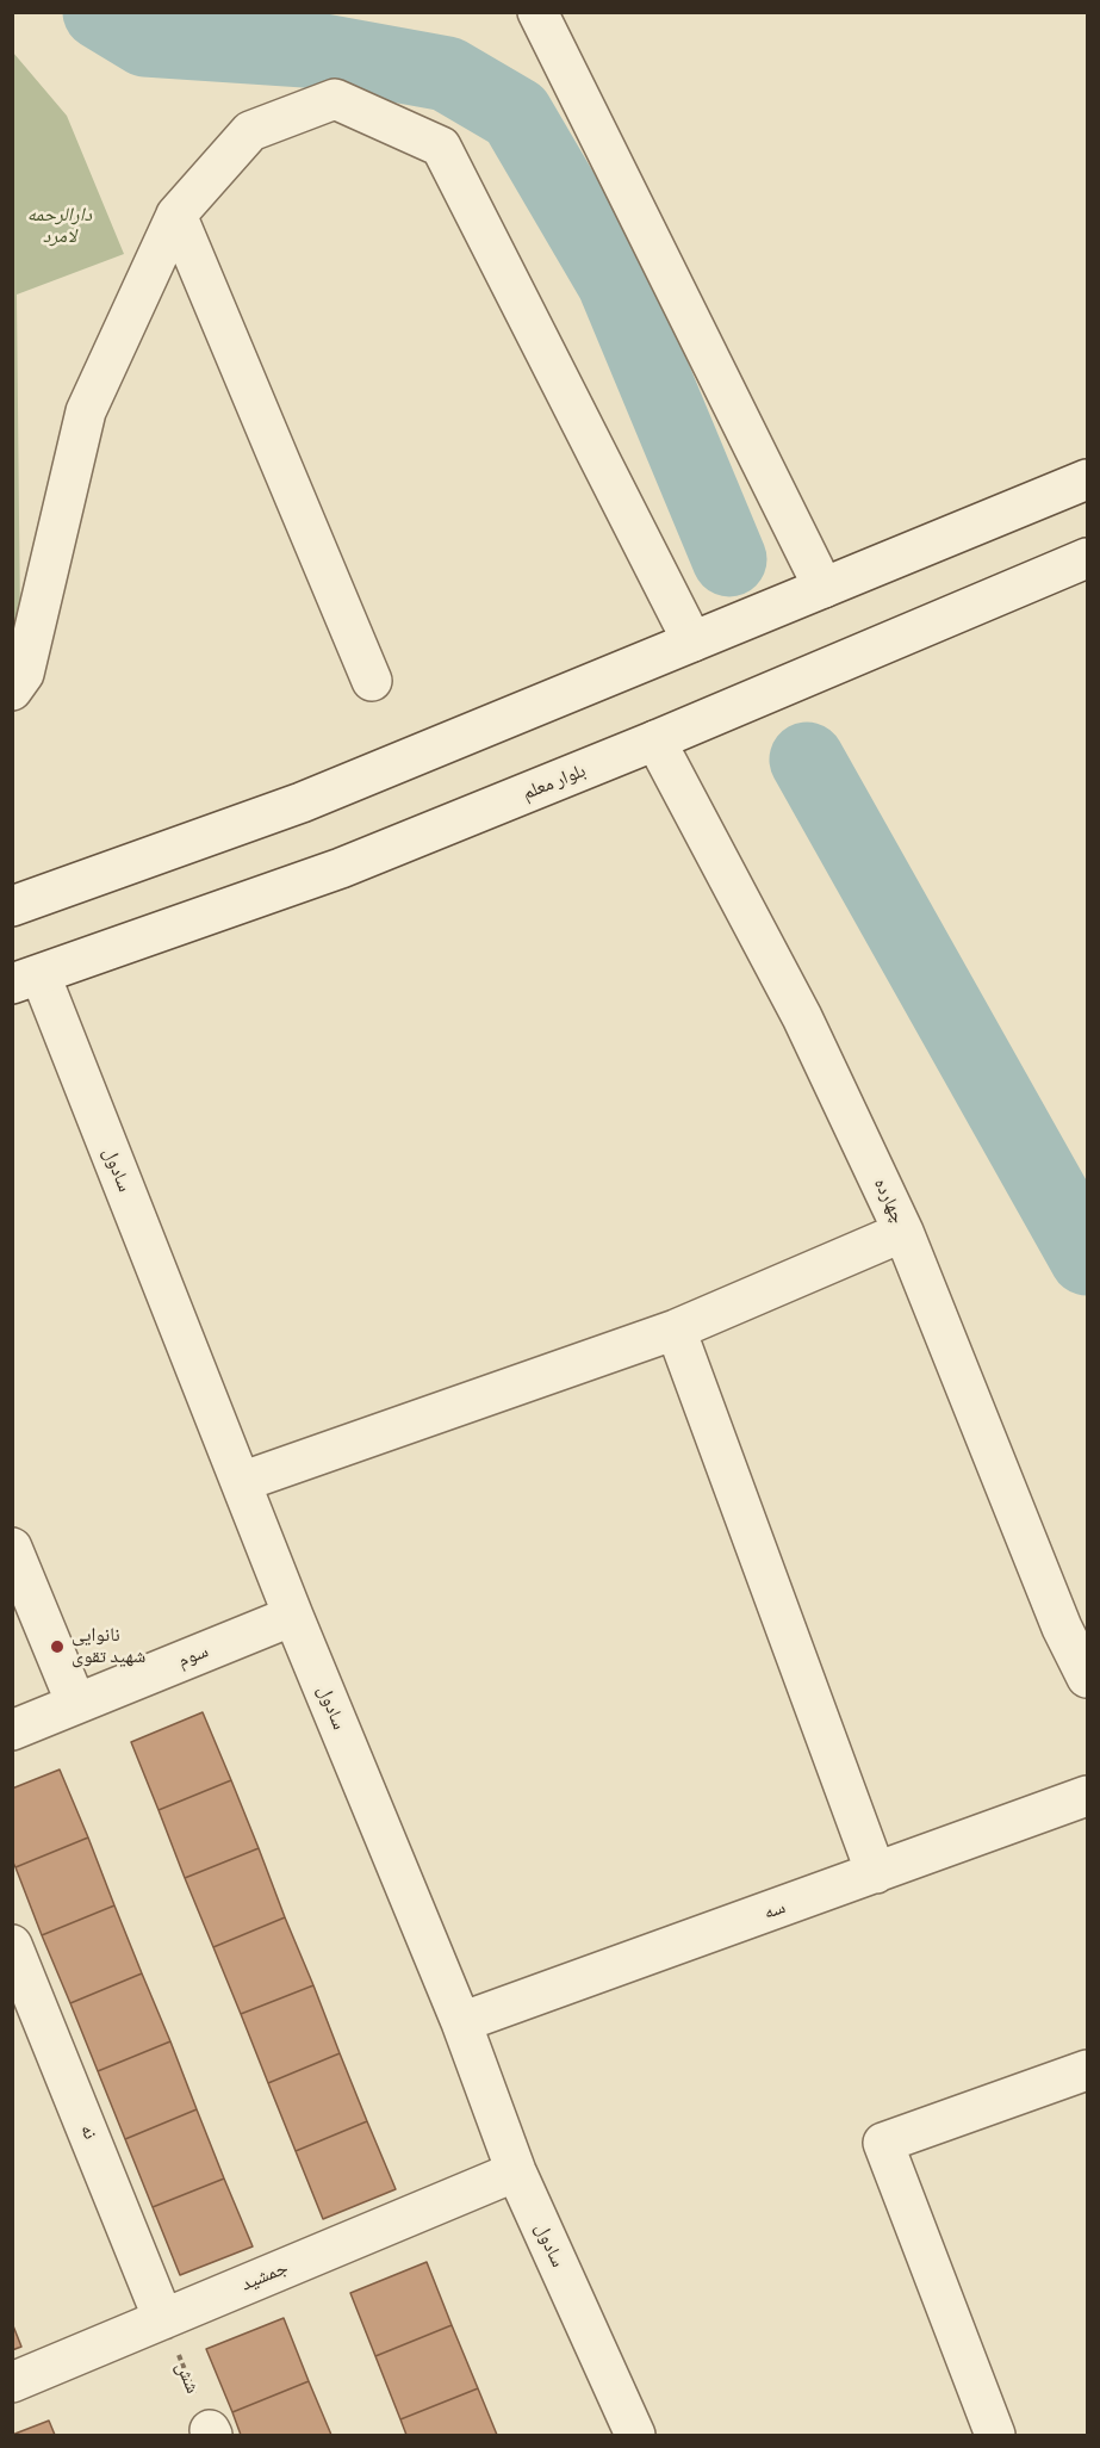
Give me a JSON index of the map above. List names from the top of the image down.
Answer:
{
  "streets": {
    "street": [
      "بلوار معلم",
      "سادول",
      "چهارده",
      "سوم",
      "سه",
      "نه",
      "جمشید"
    ],
    "path": ["شش"]
  },
  "crossings": [
    ["بلوار معلم", "سادول"],
    ["بلوار معلم", "چهارده"],
    ["سادول", "سوم"],
    ["سادول", "سه"],
    ["سادول", "جمشید"],
    ["نه", "جمشید"],
    ["نه", "شش"],
    ["جمشید", "شش"]
  ],
  "parks": ["دارالرحمه لامرد"],
  "places": ["نانوایی شهید تقوی"]
}
